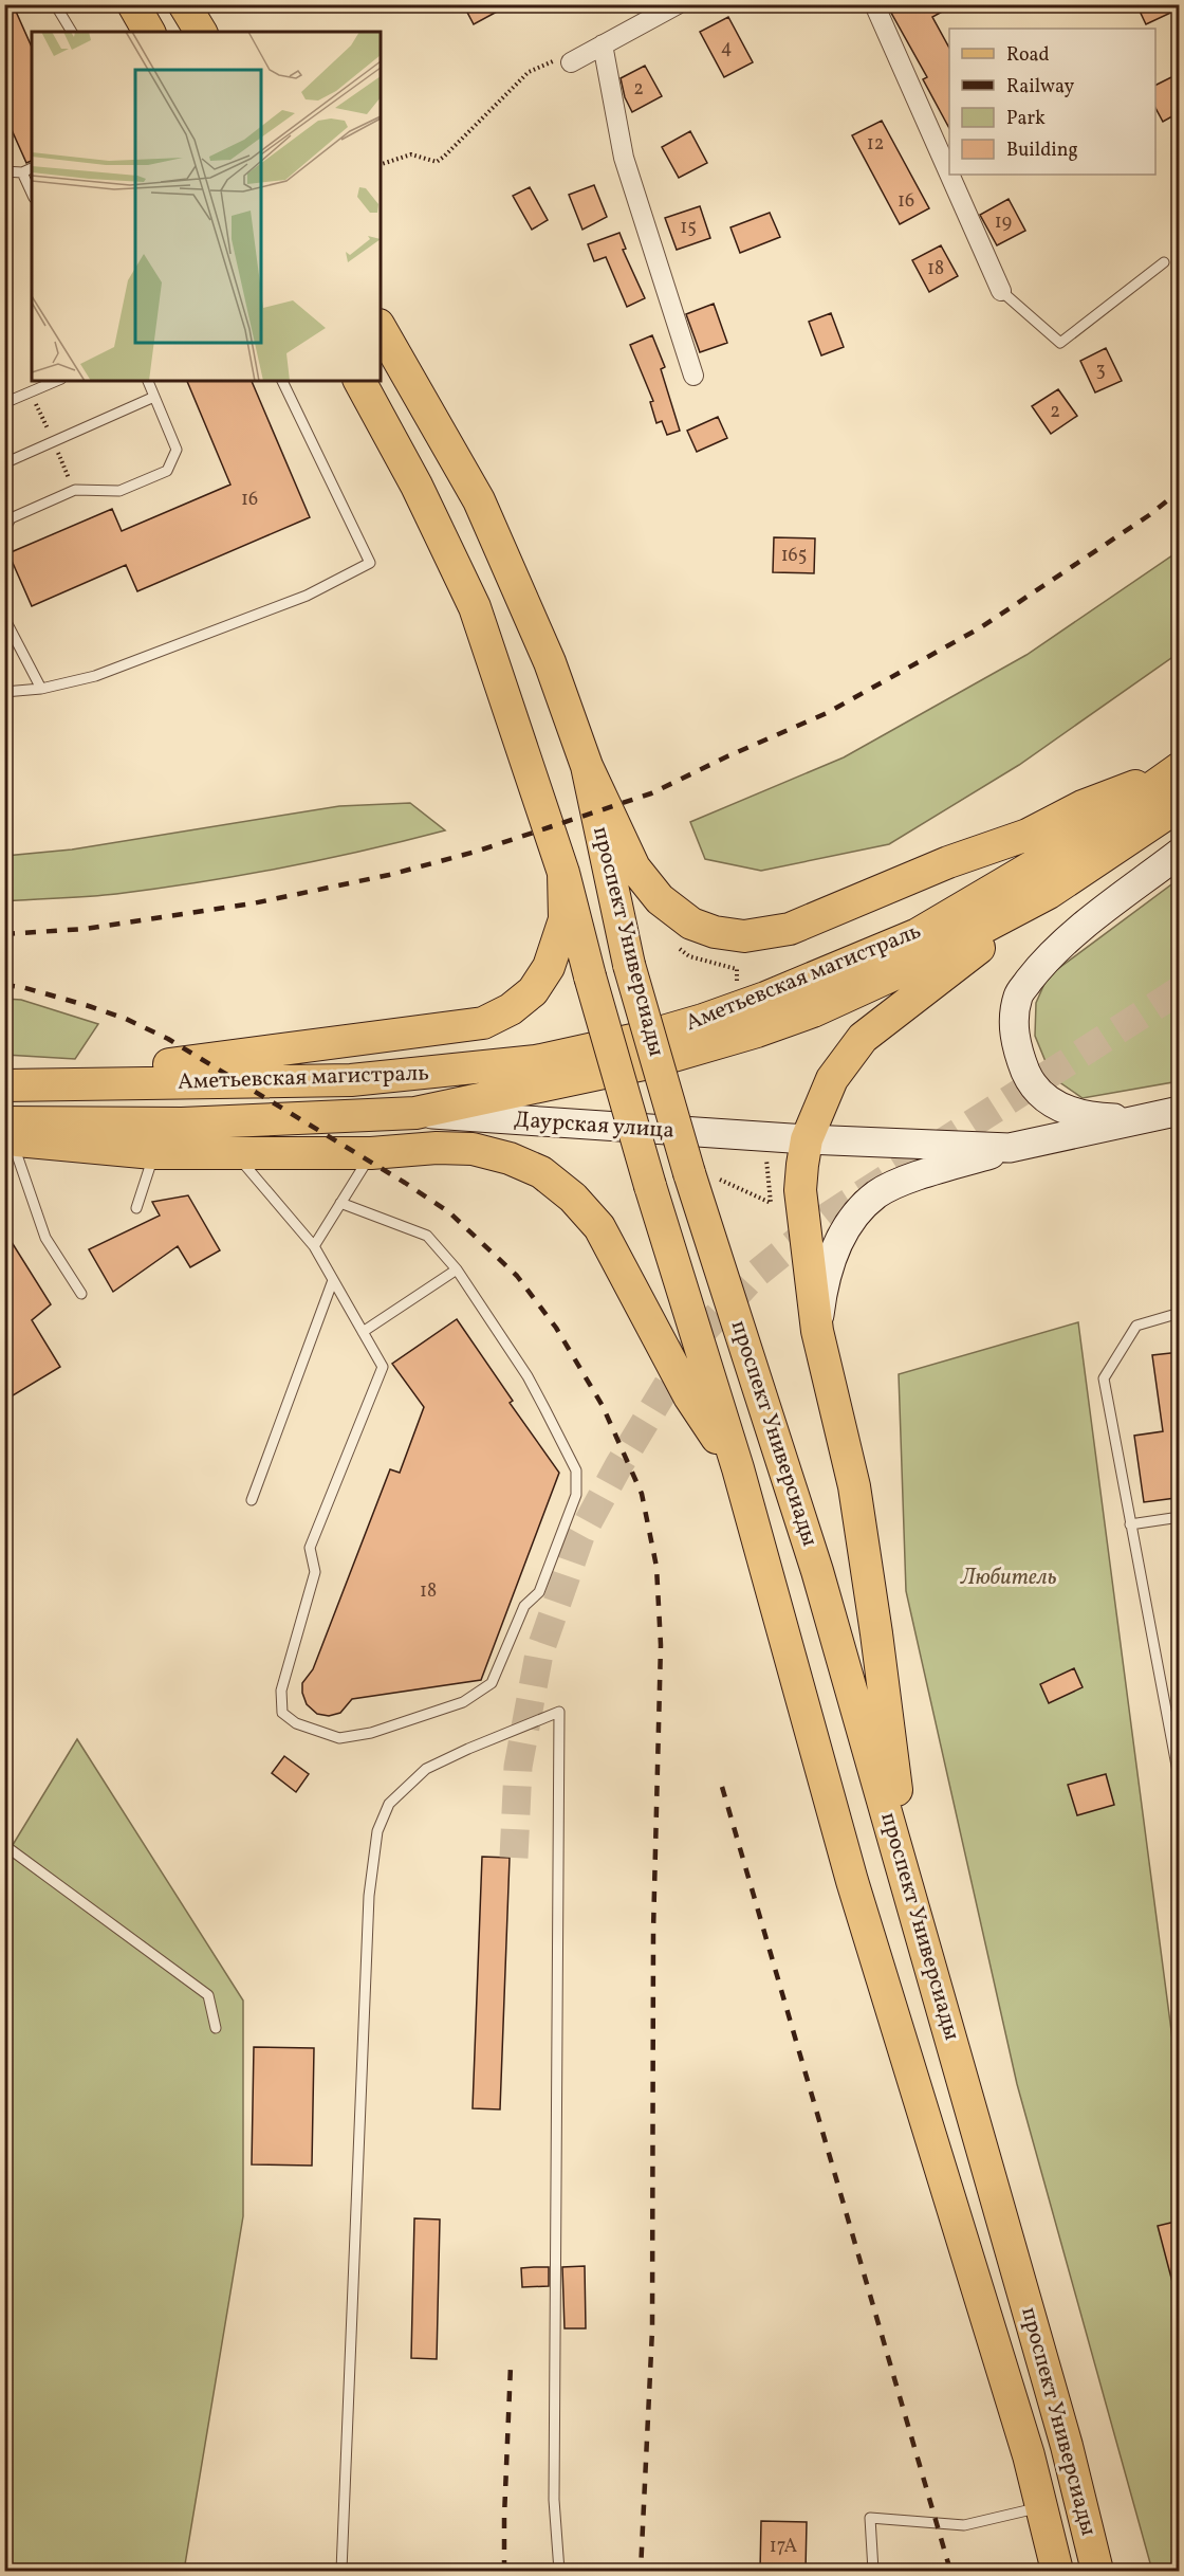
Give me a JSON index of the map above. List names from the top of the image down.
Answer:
{
  "streets": {
    "main road": ["проспект Универсиады", "Аметьевская магистраль", "Даурская улица"]
  },
  "crossings": [
    ["Аметьевская магистраль", "Даурская улица"]
  ],
  "parks": ["Любитель"],
  "house_numbers": [
    "4",
    "2",
    "12",
    "16",
    "19",
    "15",
    "18",
    "3",
    "2",
    "16",
    "165",
    "18",
    "17А"
  ],
  "legend": [
    "Road",
    "Railway",
    "Park",
    "Building"
  ]
}
